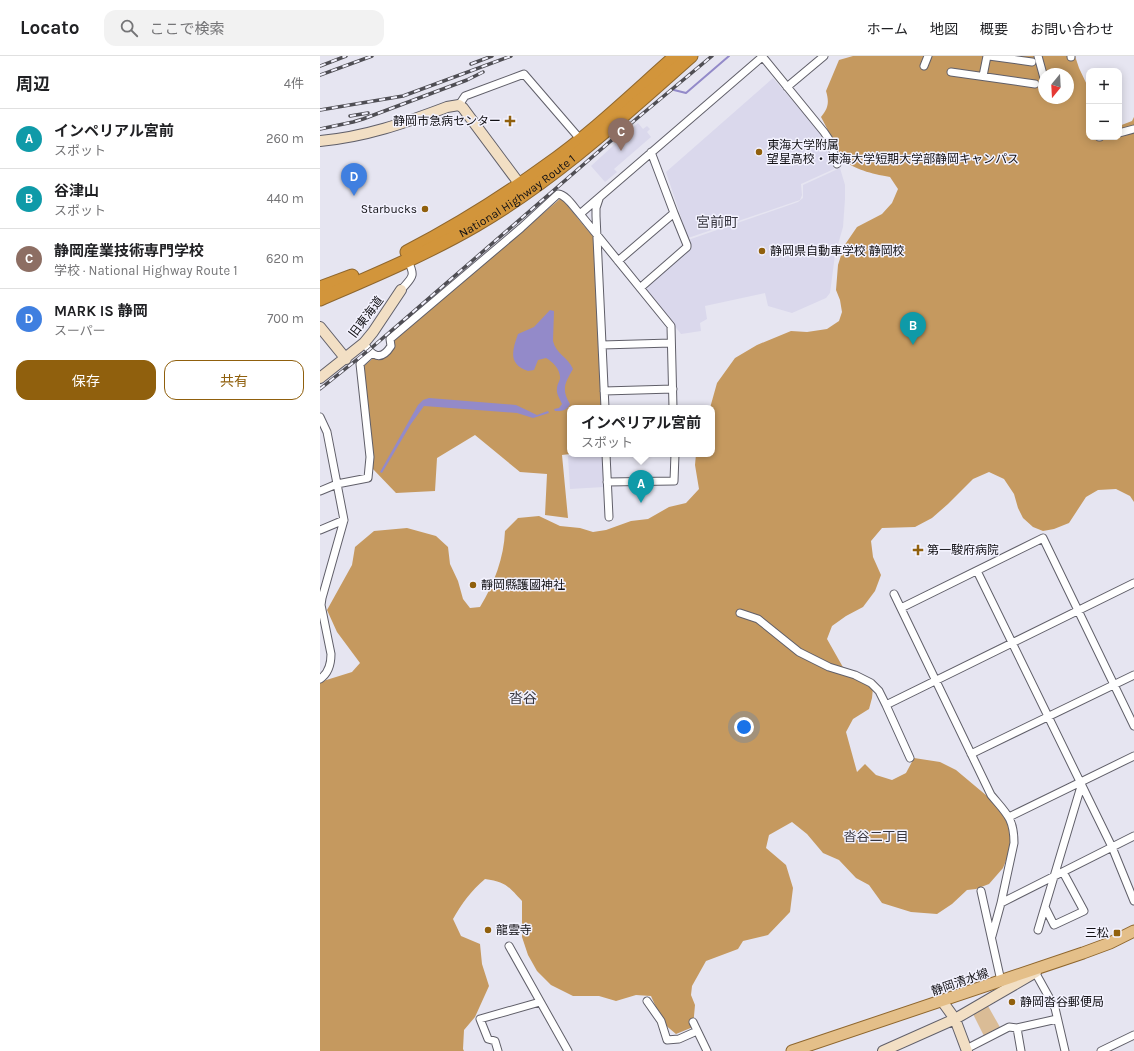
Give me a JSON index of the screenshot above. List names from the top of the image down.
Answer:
{
  "streets": {
    "highway": ["National Highway Route 1"],
    "main road": ["静岡清水線"],
    "street": ["旧東海道"]
  },
  "crossings": [
    ["National Highway Route 1", "旧東海道"]
  ],
  "districts": ["宮前町", "沓谷", "沓谷二丁目"],
  "places": {
    "health": ["静岡市急病センター", "第一駿府病院"],
    "other": [
      "東海大学附属 望星高校・東海大学短期大学部静岡キャンパス",
      "Starbucks",
      "静岡県自動車学校 静岡校",
      "靜岡縣護國神社",
      "龍雲寺",
      "静岡沓谷郵便局"
    ],
    "transit": ["三松"]
  },
  "north": "bottom",
  "page": {
    "header": "Locato",
    "search": "ここで検索",
    "nav": [
      "ホーム",
      "地図",
      "概要",
      "お問い合わせ"
    ],
    "heading": ["周辺", "4件"],
    "map_buttons": ["+", "−"],
    "list": [
      {
        "mark": "A",
        "name": "インペリアル宮前",
        "note": "スポット",
        "value": "260 m"
      },
      {
        "mark": "B",
        "name": "谷津山",
        "note": "スポット",
        "value": "440 m"
      },
      {
        "mark": "C",
        "name": "静岡産業技術専門学校",
        "note": "学校 · National Highway Route 1",
        "value": "620 m"
      },
      {
        "mark": "D",
        "name": "MARK IS 静岡",
        "note": "スーパー",
        "value": "700 m"
      }
    ],
    "pins": [
      "C",
      "D",
      "B",
      "A"
    ],
    "buttons": ["保存", "共有"],
    "popup": ["インペリアル宮前", "スポット"]
  }
}
